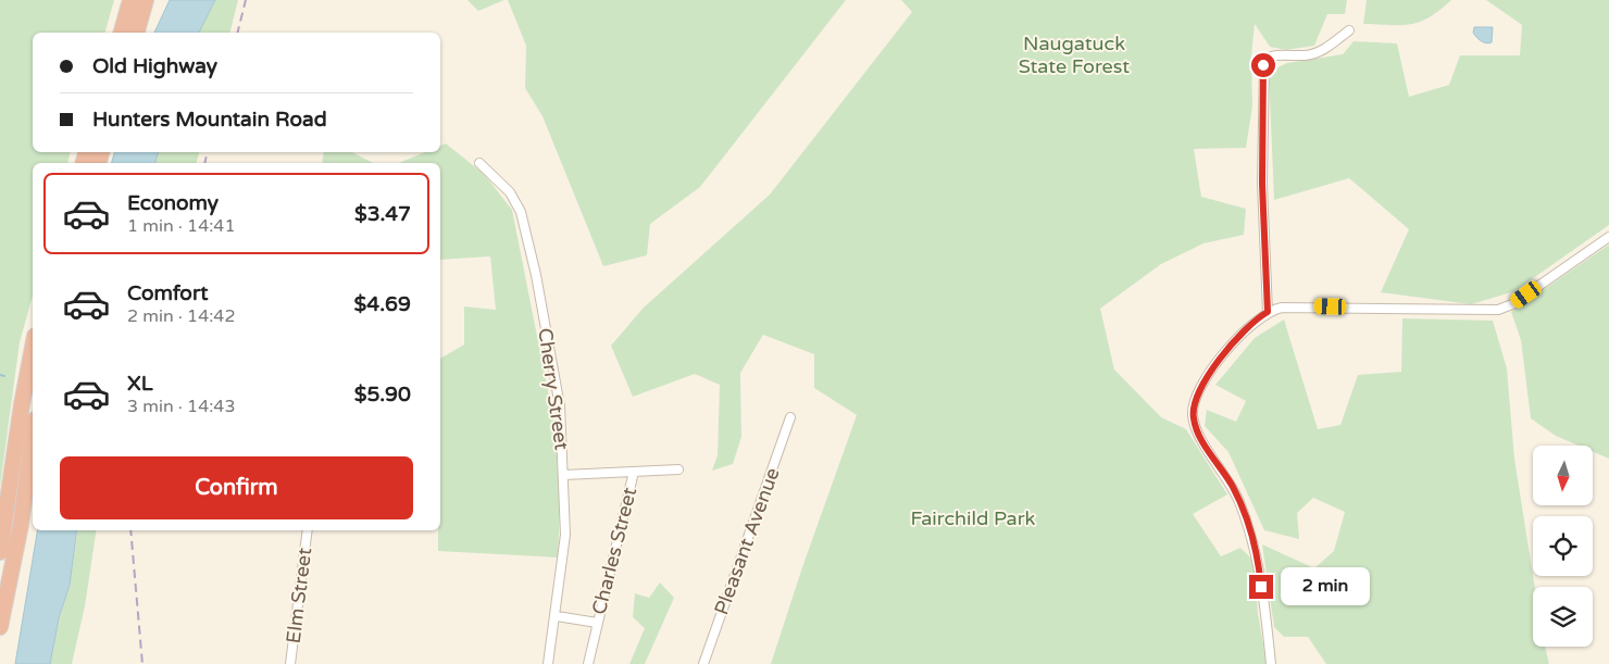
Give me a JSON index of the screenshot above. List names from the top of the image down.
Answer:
{
  "streets": {
    "street": [
      "Cherry Street",
      "Pleasant Avenue",
      "Charles Street",
      "Elm Street"
    ]
  },
  "crossings": [
    ["Cherry Street", "Charles Street"]
  ],
  "parks": ["Naugatuck State Forest", "Fairchild Park"],
  "north": "bottom",
  "page": {
    "banner": ["Old Highway", "Hunters Mountain Road"],
    "list": [
      {
        "name": "Economy",
        "note": "1 min · 14:41",
        "value": "$3.47"
      },
      {
        "name": "Comfort",
        "note": "2 min · 14:42",
        "value": "$4.69"
      },
      {
        "name": "XL",
        "note": "3 min · 14:43",
        "value": "$5.90"
      }
    ],
    "buttons": "Confirm",
    "bubble": "2 min"
  }
}
